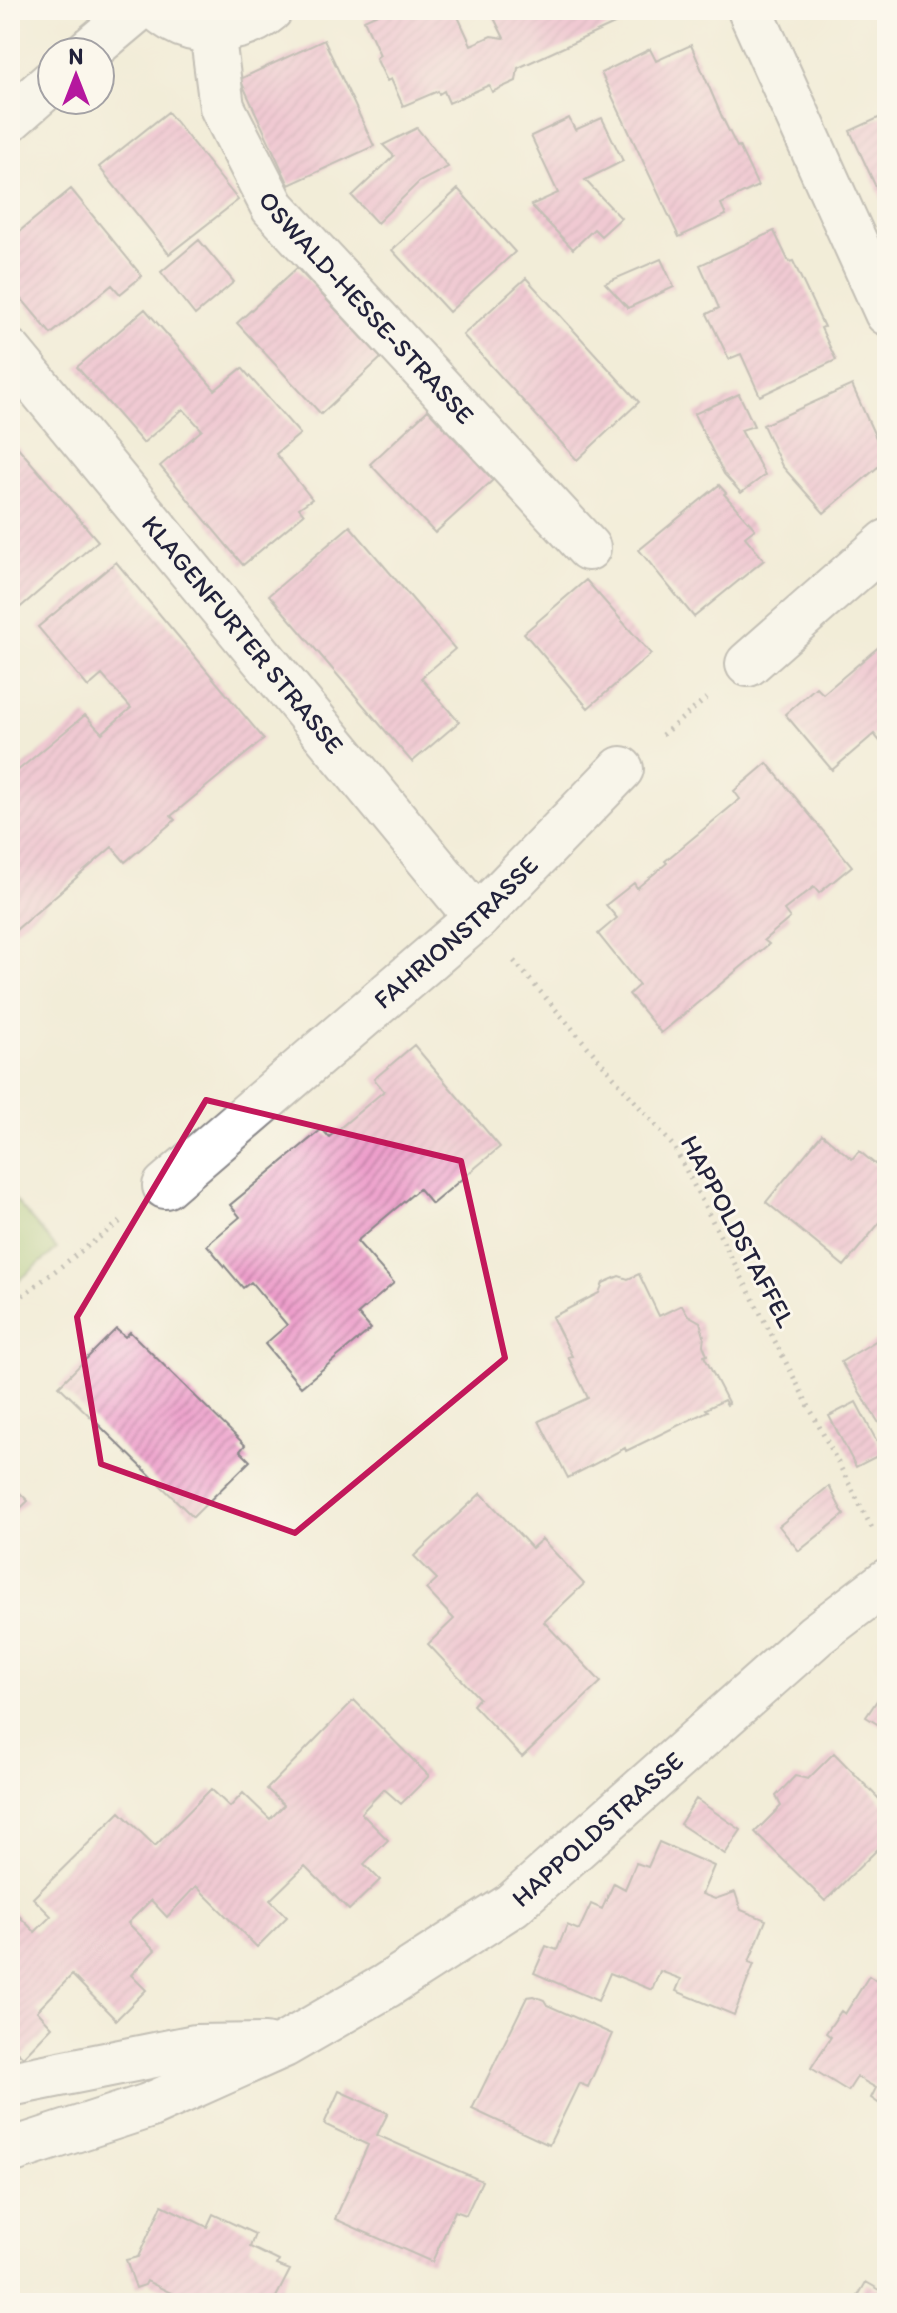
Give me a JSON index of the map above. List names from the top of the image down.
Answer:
{
  "streets": {
    "street": [
      "OSWALD-HESSE-STRASSE",
      "KLAGENFURTER STRASSE",
      "FAHRIONSTRASSE",
      "HAPPOLDSTRASSE"
    ],
    "path": ["HAPPOLDSTAFFEL"]
  },
  "crossings": [
    ["KLAGENFURTER STRASSE", "FAHRIONSTRASSE"],
    ["KLAGENFURTER STRASSE", "HAPPOLDSTAFFEL"],
    ["FAHRIONSTRASSE", "HAPPOLDSTAFFEL"]
  ],
  "north": "top"
}
